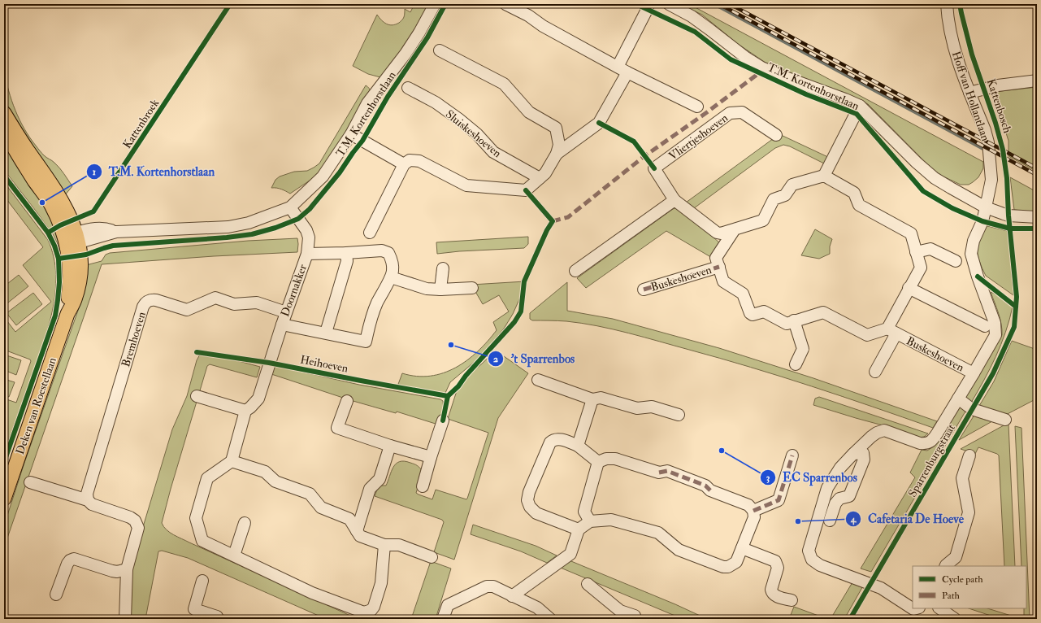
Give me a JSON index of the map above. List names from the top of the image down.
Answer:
{
  "streets": {
    "main road": ["Deken van Roestellaan"],
    "street": [
      "T.M. Kortenhorstlaan",
      "Hoff van Hollantlaan",
      "Kattenbosch",
      "Sluiskeshoeven",
      "Vliertjeshoeven",
      "Buskeshoeven",
      "Doornakker",
      "Bremhoeven"
    ],
    "cycle path": ["Kattenbroek", "Heihoeven", "Sparrenburgstraat"]
  },
  "crossings": [
    ["T.M. Kortenhorstlaan", "Hoff van Hollantlaan"],
    ["T.M. Kortenhorstlaan", "Doornakker"],
    ["T.M. Kortenhorstlaan", "Deken van Roestellaan"],
    ["Hoff van Hollantlaan", "Kattenbosch"],
    ["Hoff van Hollantlaan", "Buskeshoeven"],
    ["Vliertjeshoeven", "Buskeshoeven"],
    ["Doornakker", "Bremhoeven"]
  ],
  "places": [
    "T.M. Kortenhorstlaan",
    "'t Sparrenbos",
    "EC Sparrenbos",
    "Cafetaria De Hoeve"
  ],
  "legend": ["Cycle path", "Path"]
}
